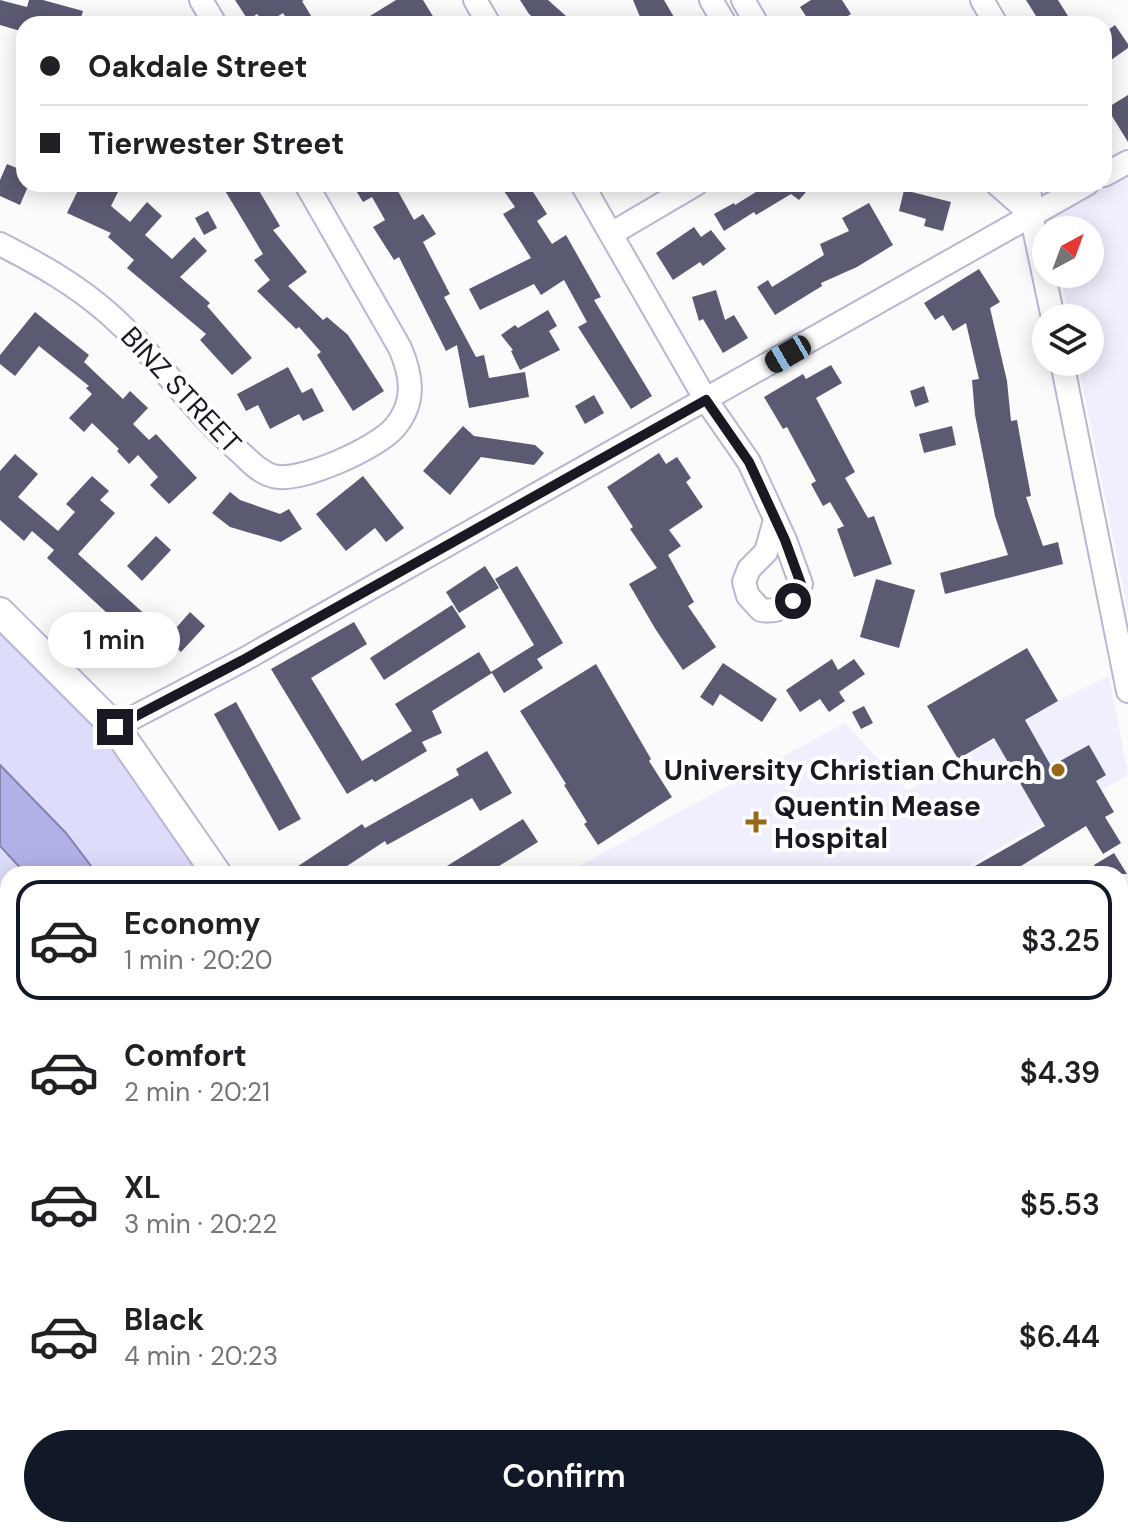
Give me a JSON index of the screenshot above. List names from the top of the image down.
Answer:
{
  "streets": {
    "street": ["BINZ STREET"]
  },
  "places": {
    "other": ["University Christian Church"],
    "health": ["Quentin Mease Hospital"]
  },
  "north": "top right",
  "page": {
    "banner": ["Oakdale Street", "Tierwester Street"],
    "bubble": "1 min",
    "list": [
      {
        "name": "Economy",
        "note": "1 min · 20:20",
        "value": "$3.25"
      },
      {
        "name": "Comfort",
        "note": "2 min · 20:21",
        "value": "$4.39"
      },
      {
        "name": "XL",
        "note": "3 min · 20:22",
        "value": "$5.53"
      },
      {
        "name": "Black",
        "note": "4 min · 20:23",
        "value": "$6.44"
      }
    ],
    "buttons": "Confirm"
  }
}
